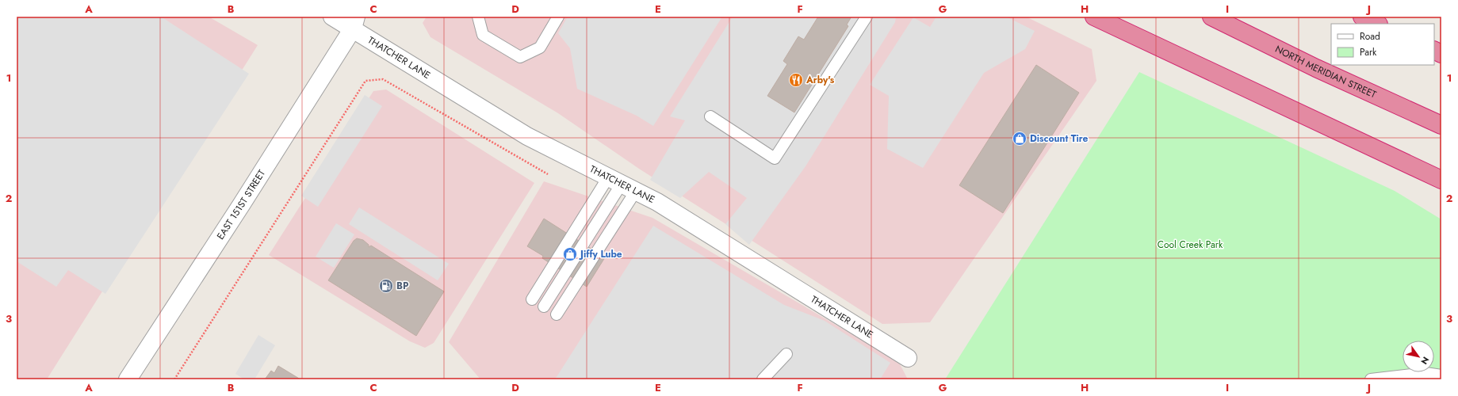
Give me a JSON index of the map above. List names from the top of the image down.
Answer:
{
  "streets": {
    "highway": ["NORTH MERIDIAN STREET"],
    "street": ["THATCHER LANE", "EAST 151ST STREET"]
  },
  "crossings": [
    ["THATCHER LANE", "EAST 151ST STREET"]
  ],
  "parks": ["Cool Creek Park"],
  "places": {
    "restaurant": ["Arby's"],
    "shop": ["Discount Tire", "Jiffy Lube"],
    "fuel station": ["BP"]
  },
  "legend": ["Road", "Park"],
  "north": "bottom right",
  "grid": {
    "columns": [
      "A",
      "B",
      "C",
      "D",
      "E",
      "F",
      "G",
      "H",
      "I",
      "J"
    ],
    "rows": ["1", "2", "3"]
  }
}
